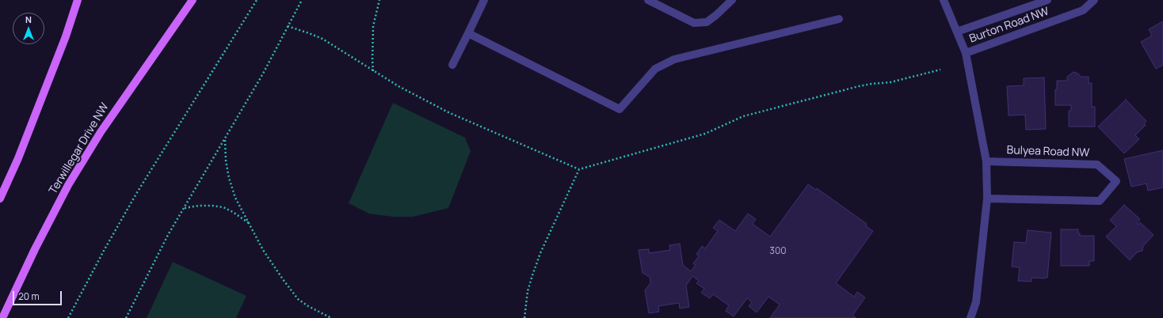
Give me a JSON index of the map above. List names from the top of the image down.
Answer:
{
  "streets": {
    "main road": ["Terwillegar Drive NW"],
    "street": ["Burton Road NW", "Bulyea Road NW"]
  },
  "house_numbers": ["300"],
  "scale_bar": "20 m",
  "north": "top"
}
